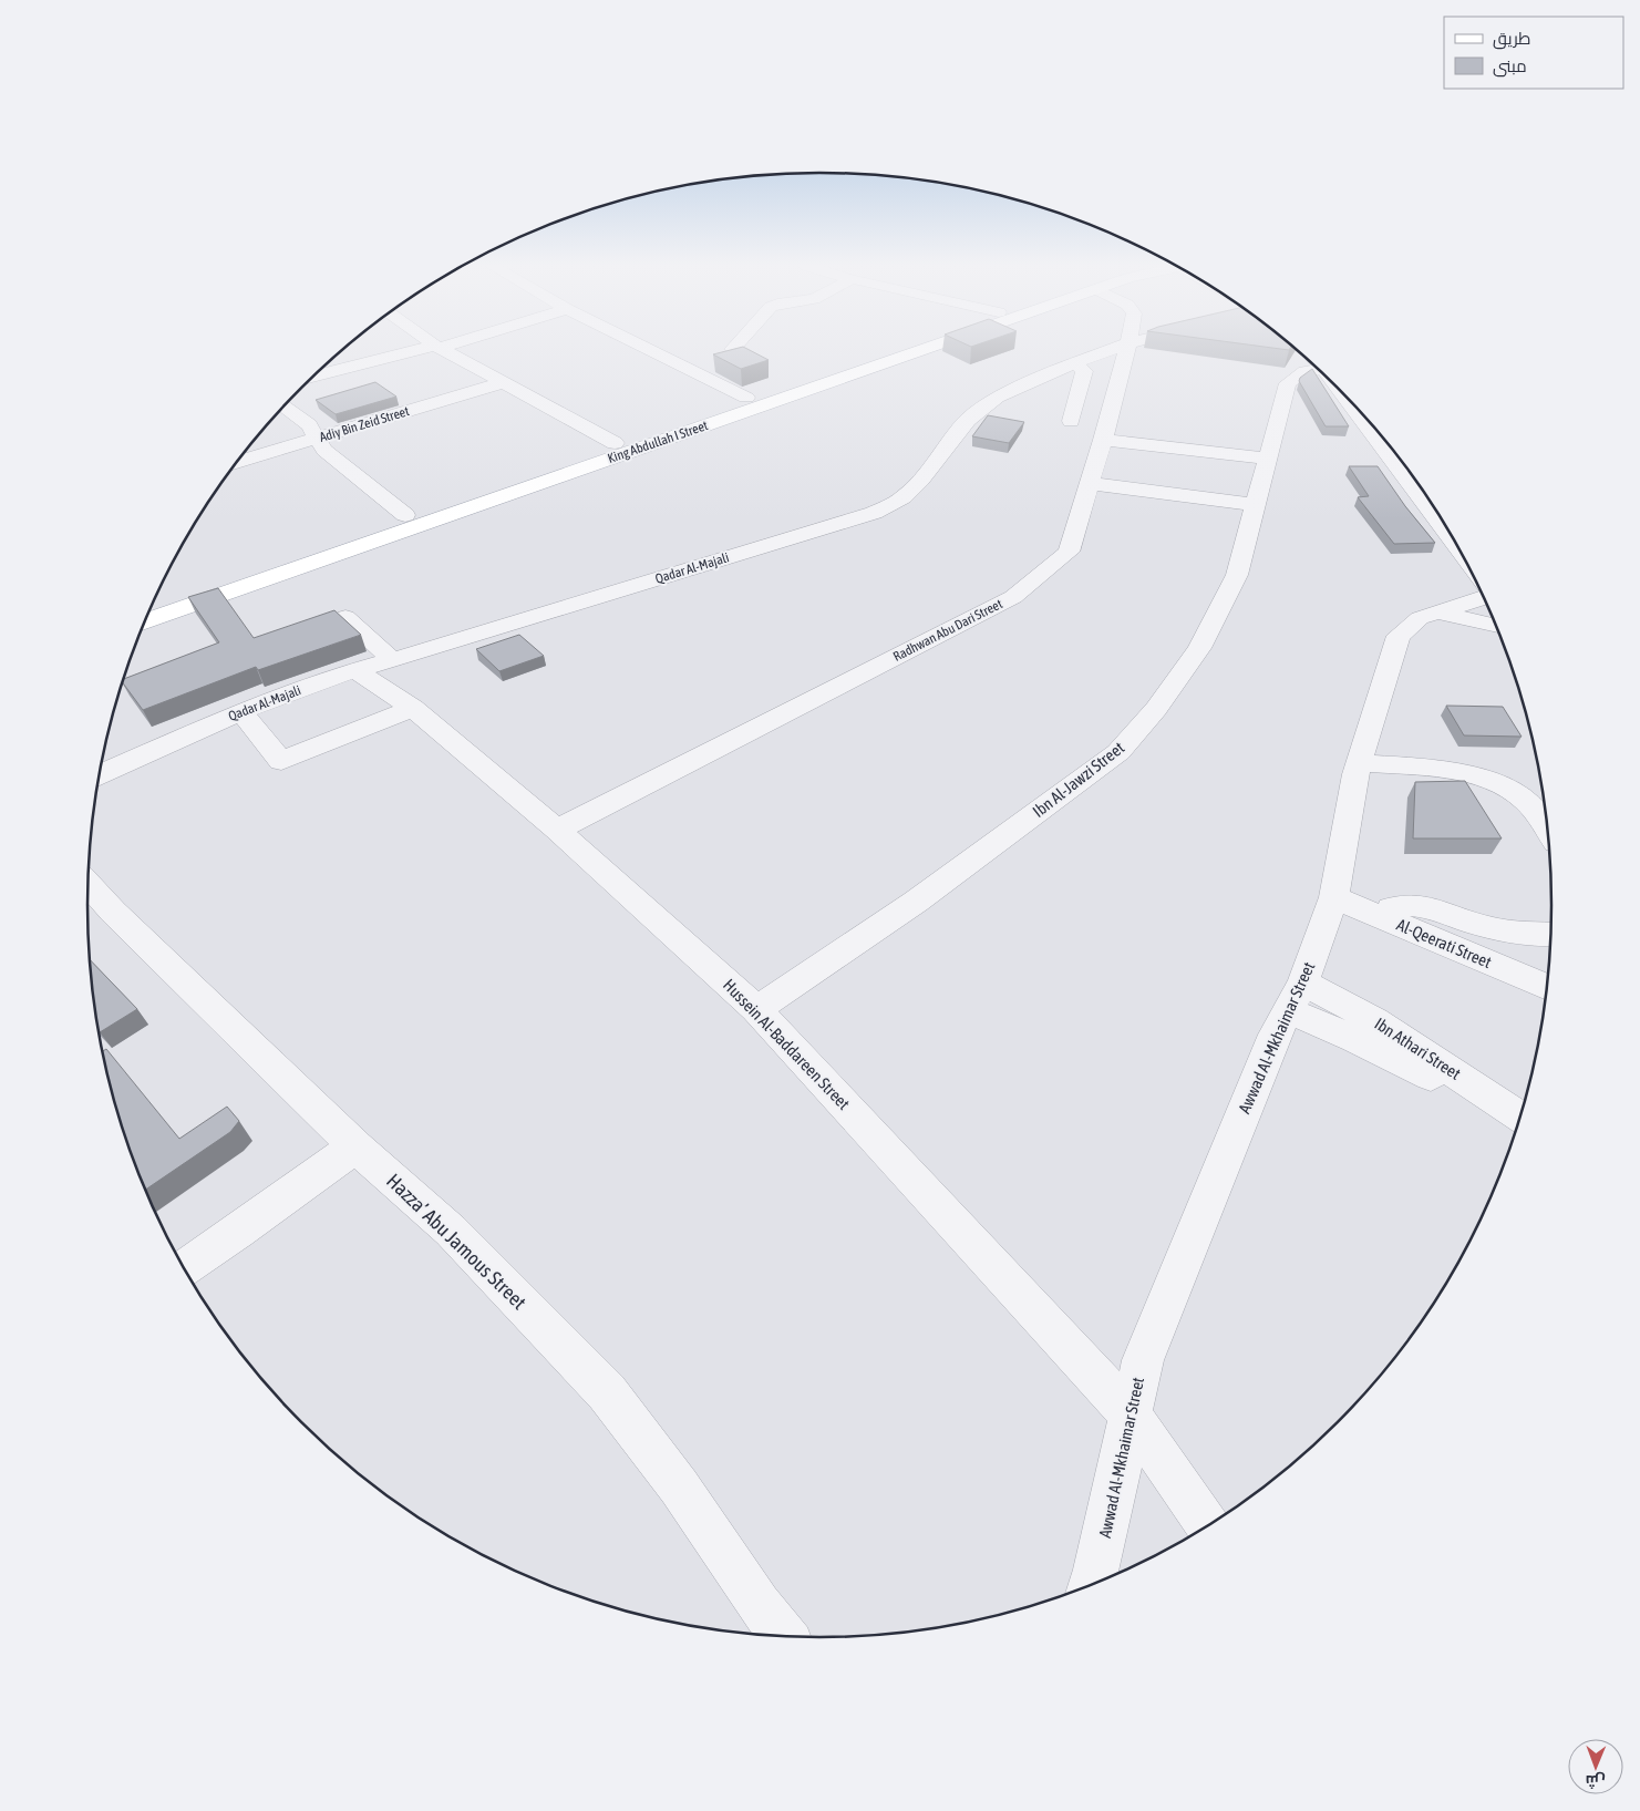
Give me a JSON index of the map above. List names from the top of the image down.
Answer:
{
  "streets": {
    "main road": ["King Abdullah I Street"],
    "street": [
      "Adiy Bin Zeid Street",
      "Qadar Al-Majali",
      "Radhwan Abu Dari Street",
      "Ibn Al-Jawzi Street",
      "Al-Qeerati Street",
      "Awwad Al-Mkhaimar Street",
      "Hussein Al-Baddareen Street",
      "Ibn Athari Street",
      "Hazza’ Abu Jamous Street"
    ]
  },
  "crossings": [
    ["Qadar Al-Majali", "Hussein Al-Baddareen Street"],
    ["Radhwan Abu Dari Street", "Hussein Al-Baddareen Street"],
    ["Ibn Al-Jawzi Street", "Hussein Al-Baddareen Street"],
    ["Al-Qeerati Street", "Awwad Al-Mkhaimar Street"],
    ["Awwad Al-Mkhaimar Street", "Hussein Al-Baddareen Street"],
    ["Awwad Al-Mkhaimar Street", "Ibn Athari Street"]
  ],
  "legend": ["طريق", "مبنى"],
  "north": "bottom"
}
